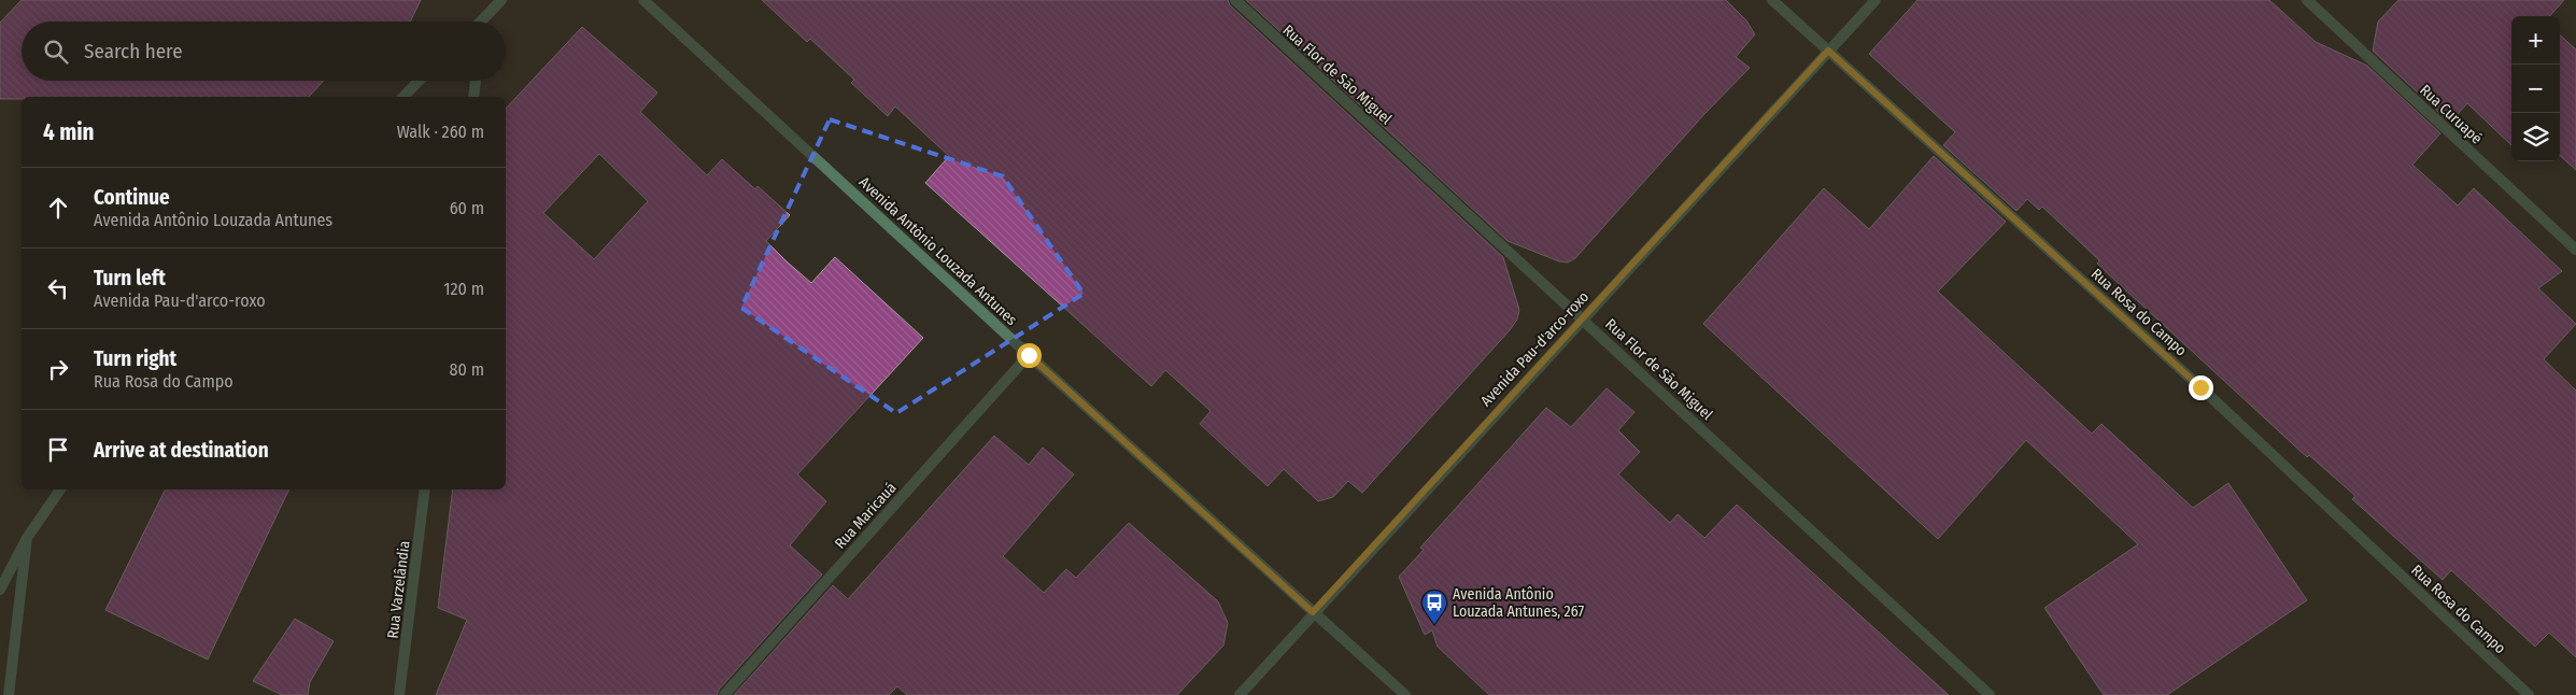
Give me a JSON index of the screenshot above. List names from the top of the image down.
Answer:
{
  "streets": {
    "street": [
      "Rua Flor de São Miguel",
      "Rua Curuapé",
      "Avenida Antônio Louzada Antunes",
      "Rua Rosa do Campo",
      "Avenida Pau-d'arco-roxo",
      "Rua Maricauá",
      "Rua Varzelândia"
    ]
  },
  "crossings": [
    ["Rua Flor de São Miguel", "Avenida Pau-d'arco-roxo"],
    ["Avenida Antônio Louzada Antunes", "Avenida Pau-d'arco-roxo"],
    ["Avenida Antônio Louzada Antunes", "Rua Maricauá"],
    ["Rua Rosa do Campo", "Avenida Pau-d'arco-roxo"]
  ],
  "places": {
    "bus stop": ["Avenida Antônio Louzada Antunes, 267"]
  },
  "page": {
    "map_buttons": ["+", "−"],
    "search": "Search here",
    "heading": ["4 min", "Walk · 260 m"],
    "list": [
      ["Continue", "Avenida Antônio Louzada Antunes", "60 m"],
      ["Turn left", "Avenida Pau-d'arco-roxo", "120 m"],
      ["Turn right", "Rua Rosa do Campo", "80 m"],
      "Arrive at destination"
    ]
  }
}
